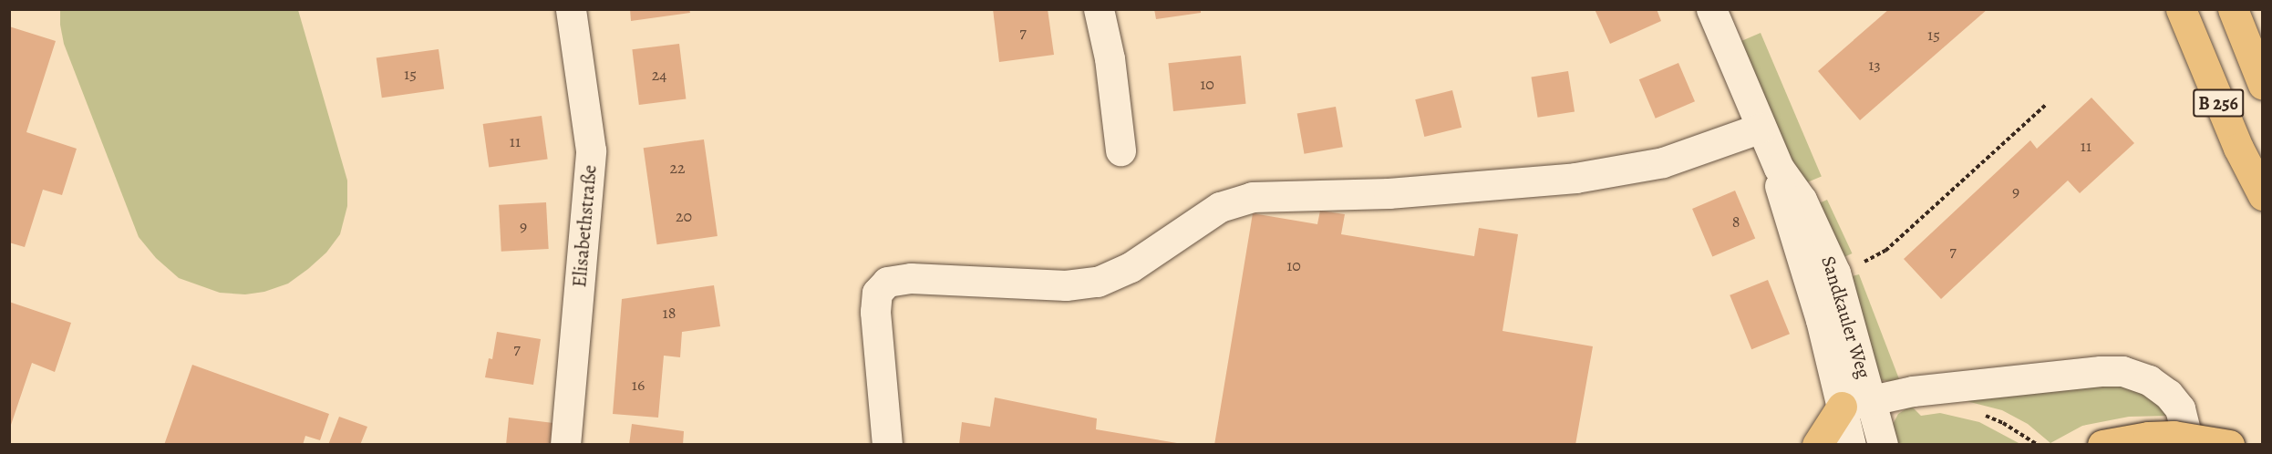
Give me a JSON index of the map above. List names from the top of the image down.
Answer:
{
  "streets": {
    "highway": ["B 256"],
    "street": ["Elisabethstraße", "Sandkauler Weg"]
  },
  "house_numbers": [
    "7",
    "15",
    "13",
    "15",
    "24",
    "10",
    "11",
    "11",
    "22",
    "9",
    "20",
    "8",
    "9",
    "7",
    "10",
    "18",
    "7",
    "16"
  ]
}
